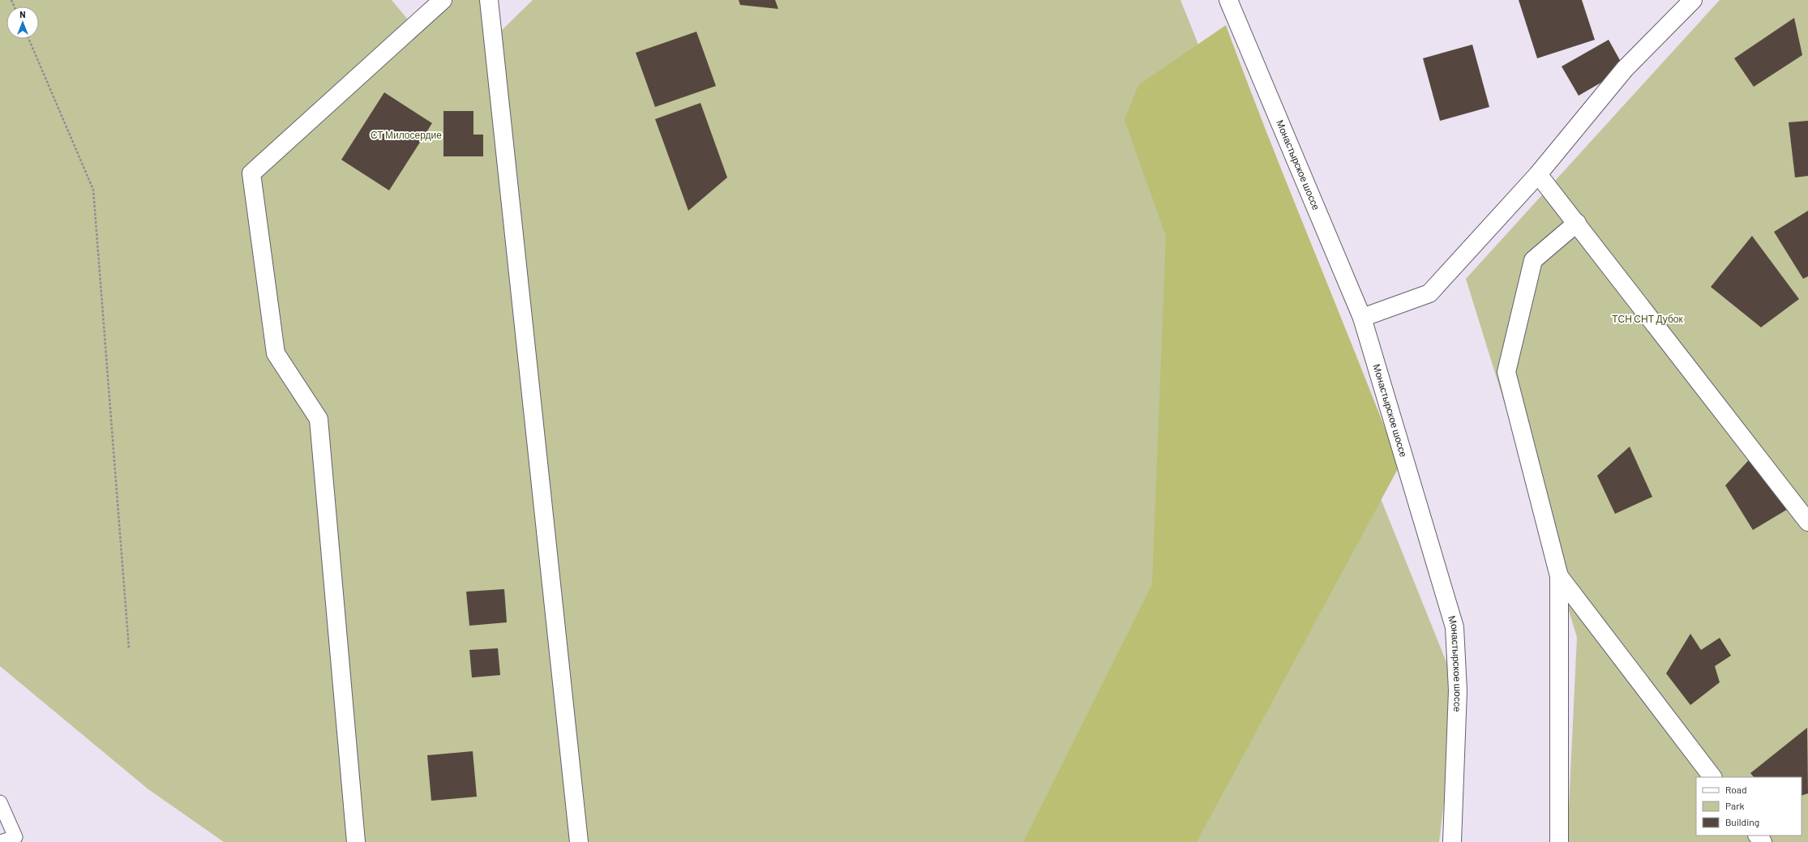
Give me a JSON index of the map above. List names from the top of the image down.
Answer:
{
  "streets": {
    "street": ["Монастырское шоссе"]
  },
  "parks": ["СТ Милосердие", "ТСН СНТ Дубок"],
  "legend": ["Road", "Park", "Building"],
  "north": "top"
}
